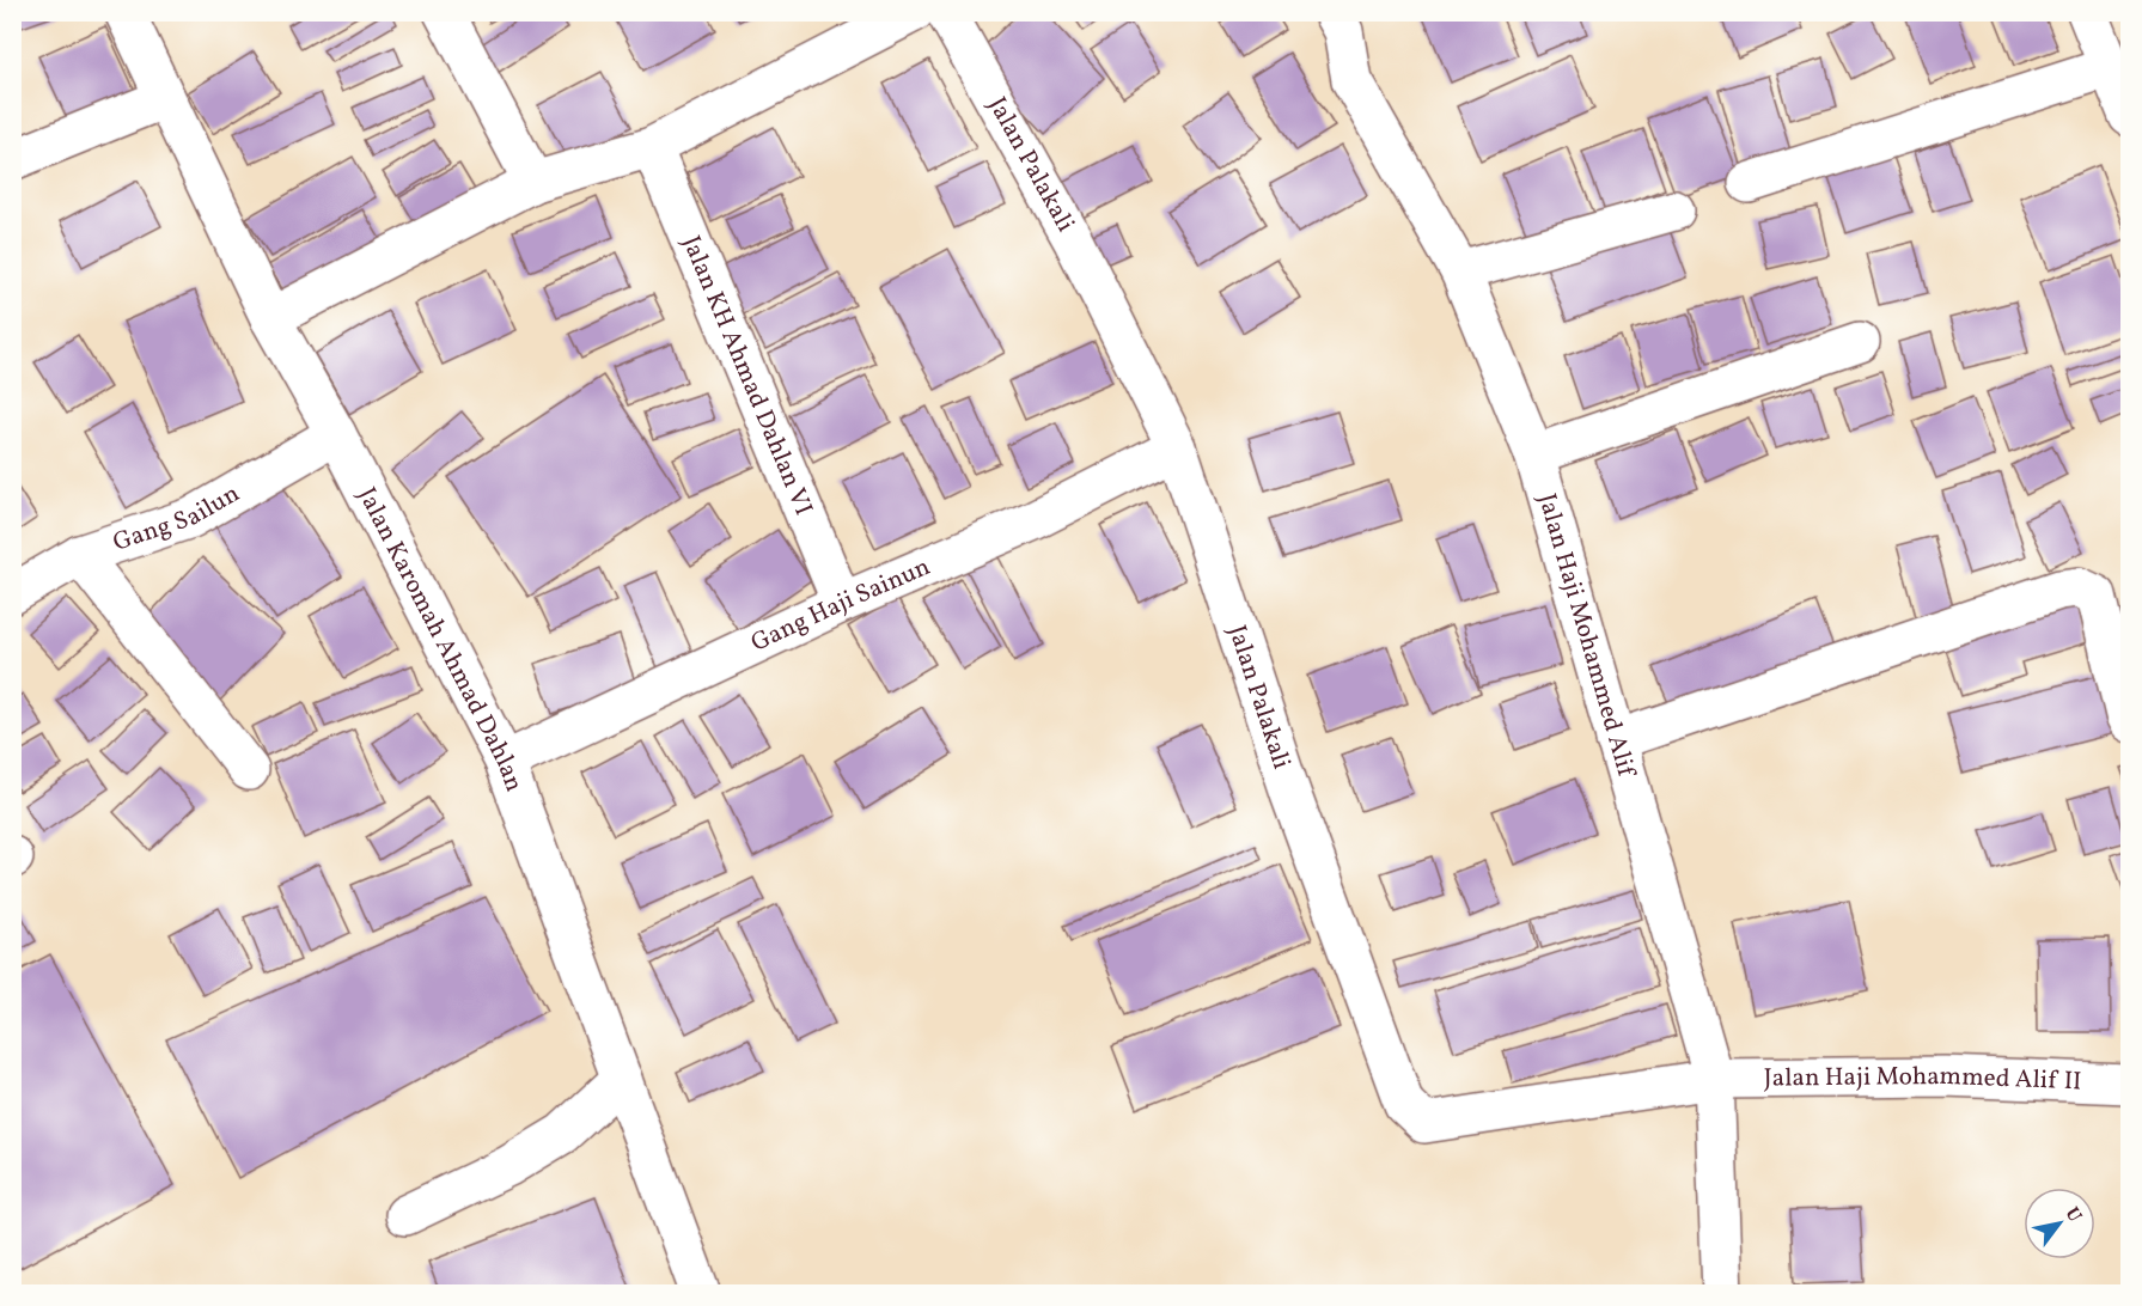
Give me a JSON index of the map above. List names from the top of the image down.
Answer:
{
  "streets": {
    "street": [
      "Jalan Palakali",
      "Jalan KH Ahmad Dahlan VI",
      "Gang Sailun",
      "Gang Haji Sainun",
      "Jalan Haji Mohammed Alif",
      "Jalan Karomah Ahmad Dahlan",
      "Jalan Haji Mohammed Alif II"
    ]
  },
  "crossings": [
    ["Jalan Palakali", "Gang Haji Sainun"],
    ["Jalan Palakali", "Jalan Haji Mohammed Alif"],
    ["Jalan Palakali", "Jalan Haji Mohammed Alif II"],
    ["Jalan KH Ahmad Dahlan VI", "Gang Haji Sainun"],
    ["Gang Sailun", "Jalan Karomah Ahmad Dahlan"],
    ["Gang Haji Sainun", "Jalan Karomah Ahmad Dahlan"],
    ["Jalan Haji Mohammed Alif", "Jalan Haji Mohammed Alif II"]
  ],
  "north": "top right"
}
